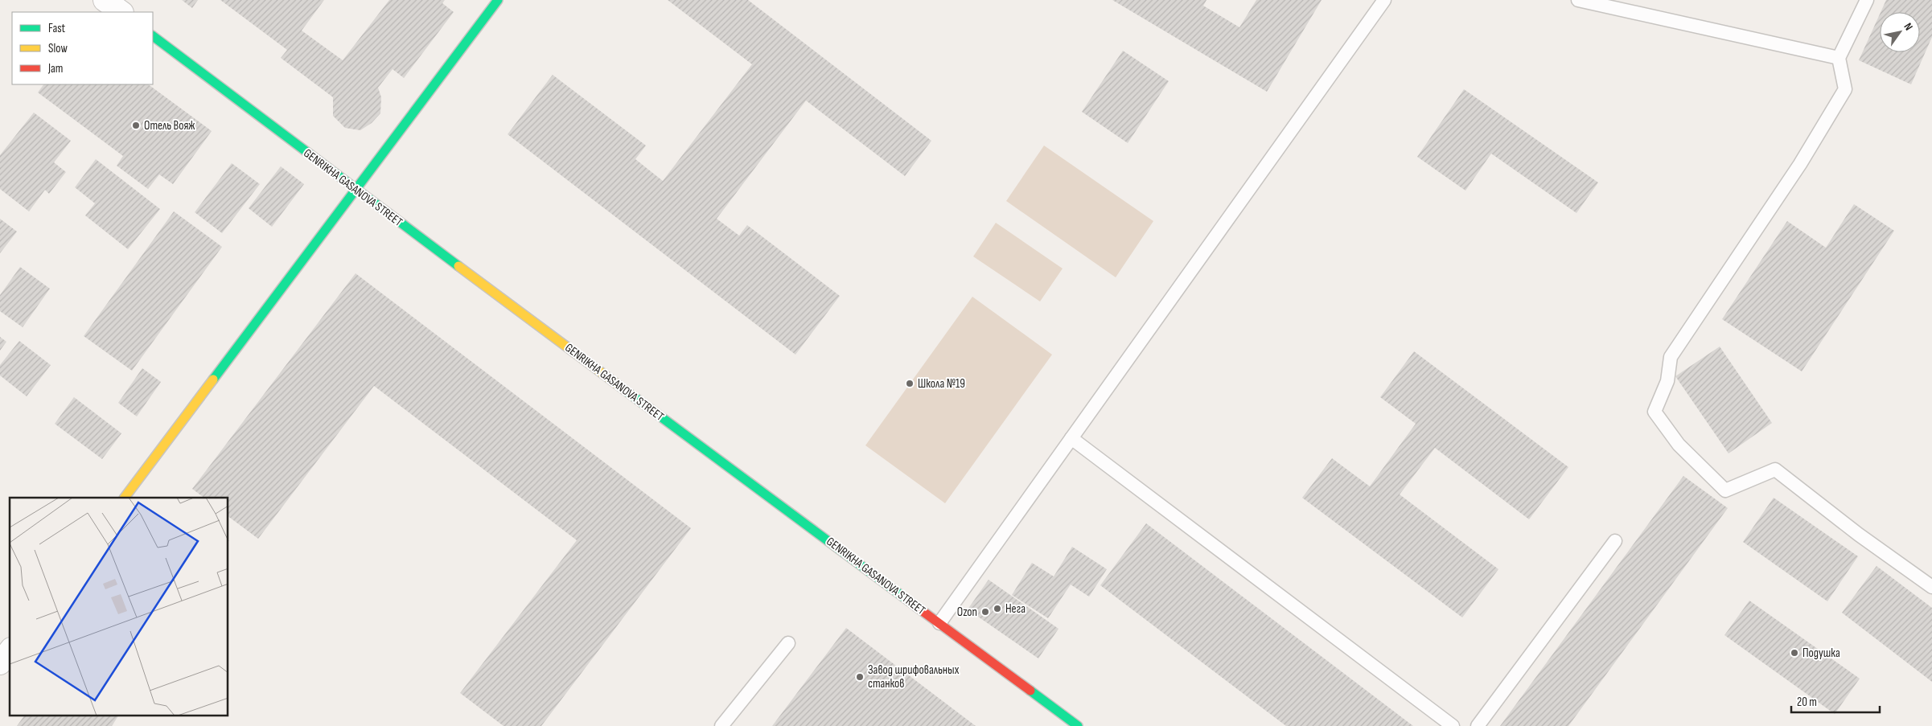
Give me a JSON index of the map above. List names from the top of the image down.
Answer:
{
  "streets": {
    "street": ["GENRIKHA GASANOVA STREET"]
  },
  "places": [
    "Отель Вояж",
    "Школа №19",
    "Нега",
    "Ozon",
    "Подушка",
    "Завод шрифовальных станков"
  ],
  "legend": ["Fast", "Slow", "Jam"],
  "scale_bar": "20 m",
  "north": "top right"
}
